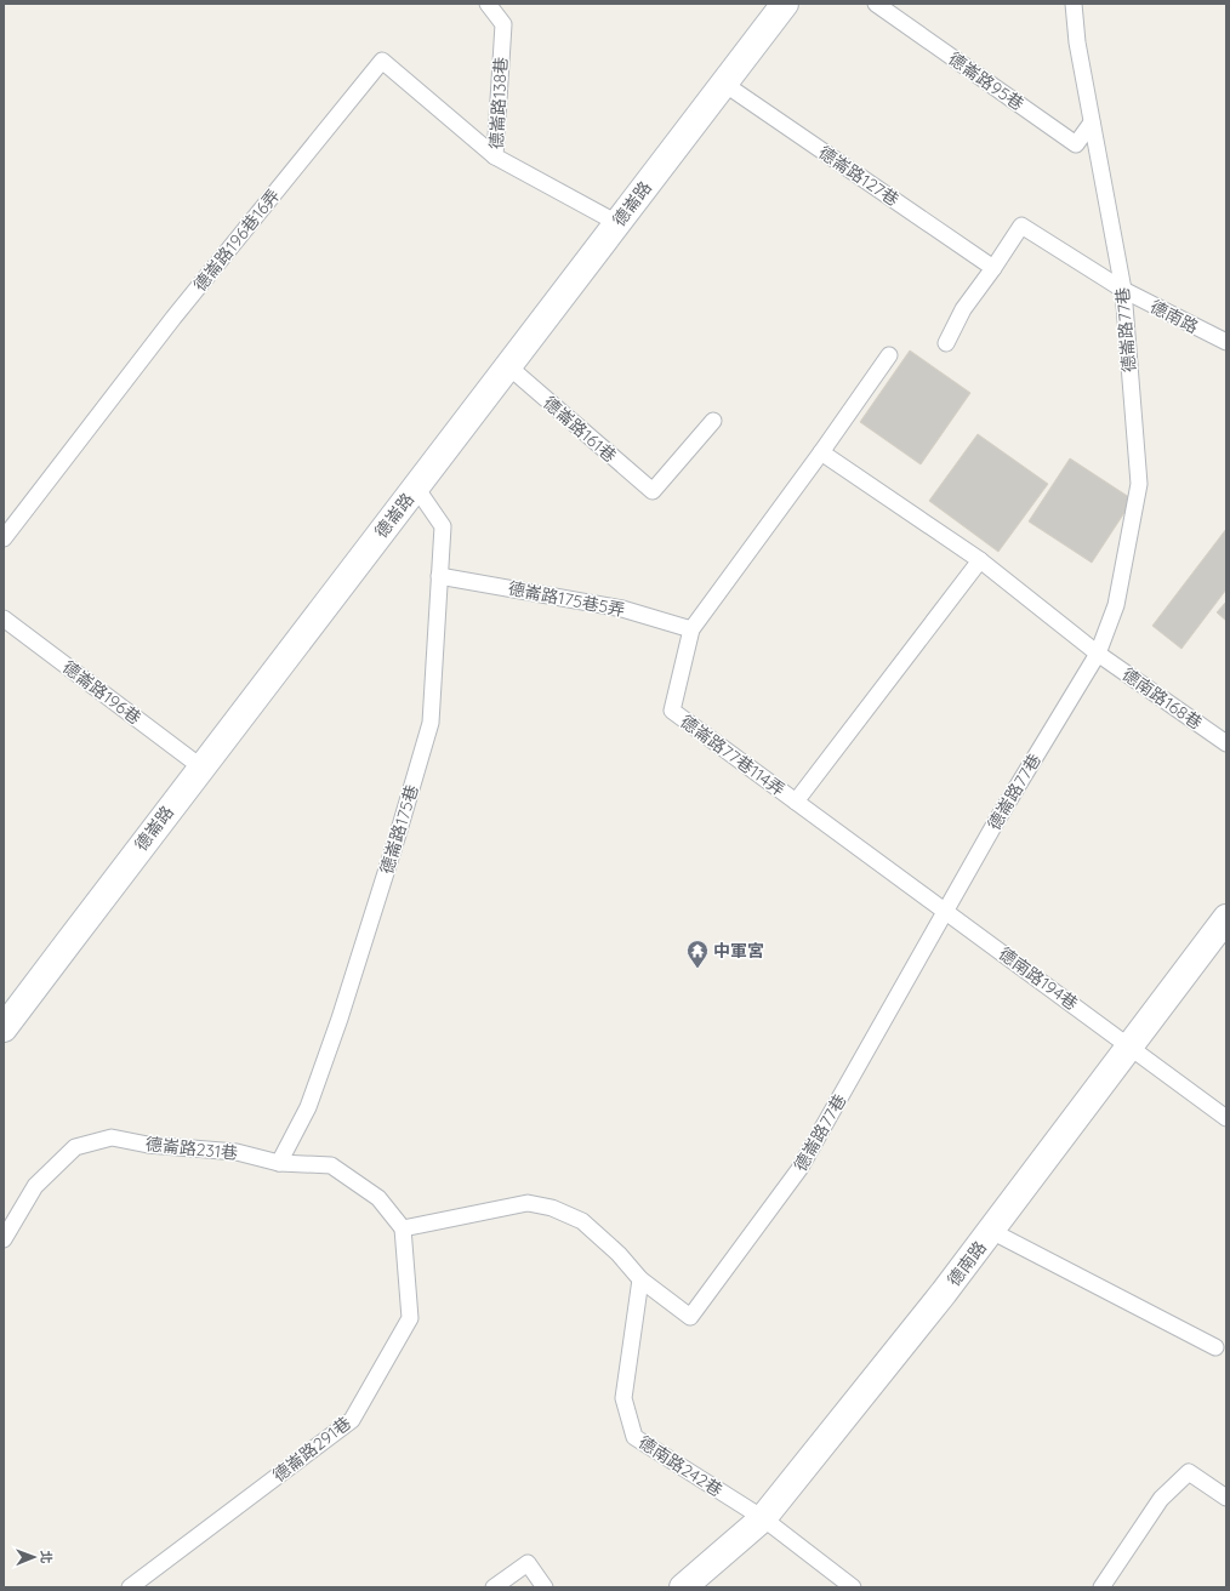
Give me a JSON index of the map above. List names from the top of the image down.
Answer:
{
  "streets": {
    "street": ["德崙路", "德南路"],
    "lane": [
      "德崙路95巷",
      "德崙路138巷",
      "德崙路127巷",
      "德崙路196巷16弄",
      "德崙路77巷",
      "德崙路161巷",
      "德崙路175巷5弄",
      "德崙路196巷",
      "德南路168巷",
      "德崙路77巷114弄",
      "德崙路175巷",
      "德南路194巷",
      "德崙路231巷",
      "德崙路291巷",
      "德南路242巷"
    ]
  },
  "crossings": [
    ["德崙路95巷", "德崙路77巷"],
    ["德崙路138巷", "德崙路"],
    ["德崙路138巷", "德崙路196巷16弄"],
    ["德崙路127巷", "德崙路"],
    ["德崙路127巷", "德南路"],
    ["德崙路", "德崙路161巷"],
    ["德崙路", "德崙路196巷"],
    ["德崙路", "德崙路175巷"],
    ["德南路", "德崙路77巷"],
    ["德南路", "德南路194巷"],
    ["德南路", "德南路242巷"],
    ["德崙路77巷", "德南路168巷"],
    ["德崙路77巷", "德崙路77巷114弄"],
    ["德崙路77巷", "德南路194巷"],
    ["德崙路77巷", "德崙路231巷"],
    ["德崙路77巷", "德崙路291巷"],
    ["德崙路77巷", "德南路242巷"],
    ["德崙路175巷5弄", "德崙路77巷114弄"],
    ["德崙路175巷5弄", "德崙路175巷"],
    ["德崙路77巷114弄", "德南路194巷"],
    ["德崙路175巷", "德崙路231巷"],
    ["德崙路231巷", "德崙路291巷"]
  ],
  "places": {
    "temple": ["中軍宮"]
  },
  "north": "right"
}
